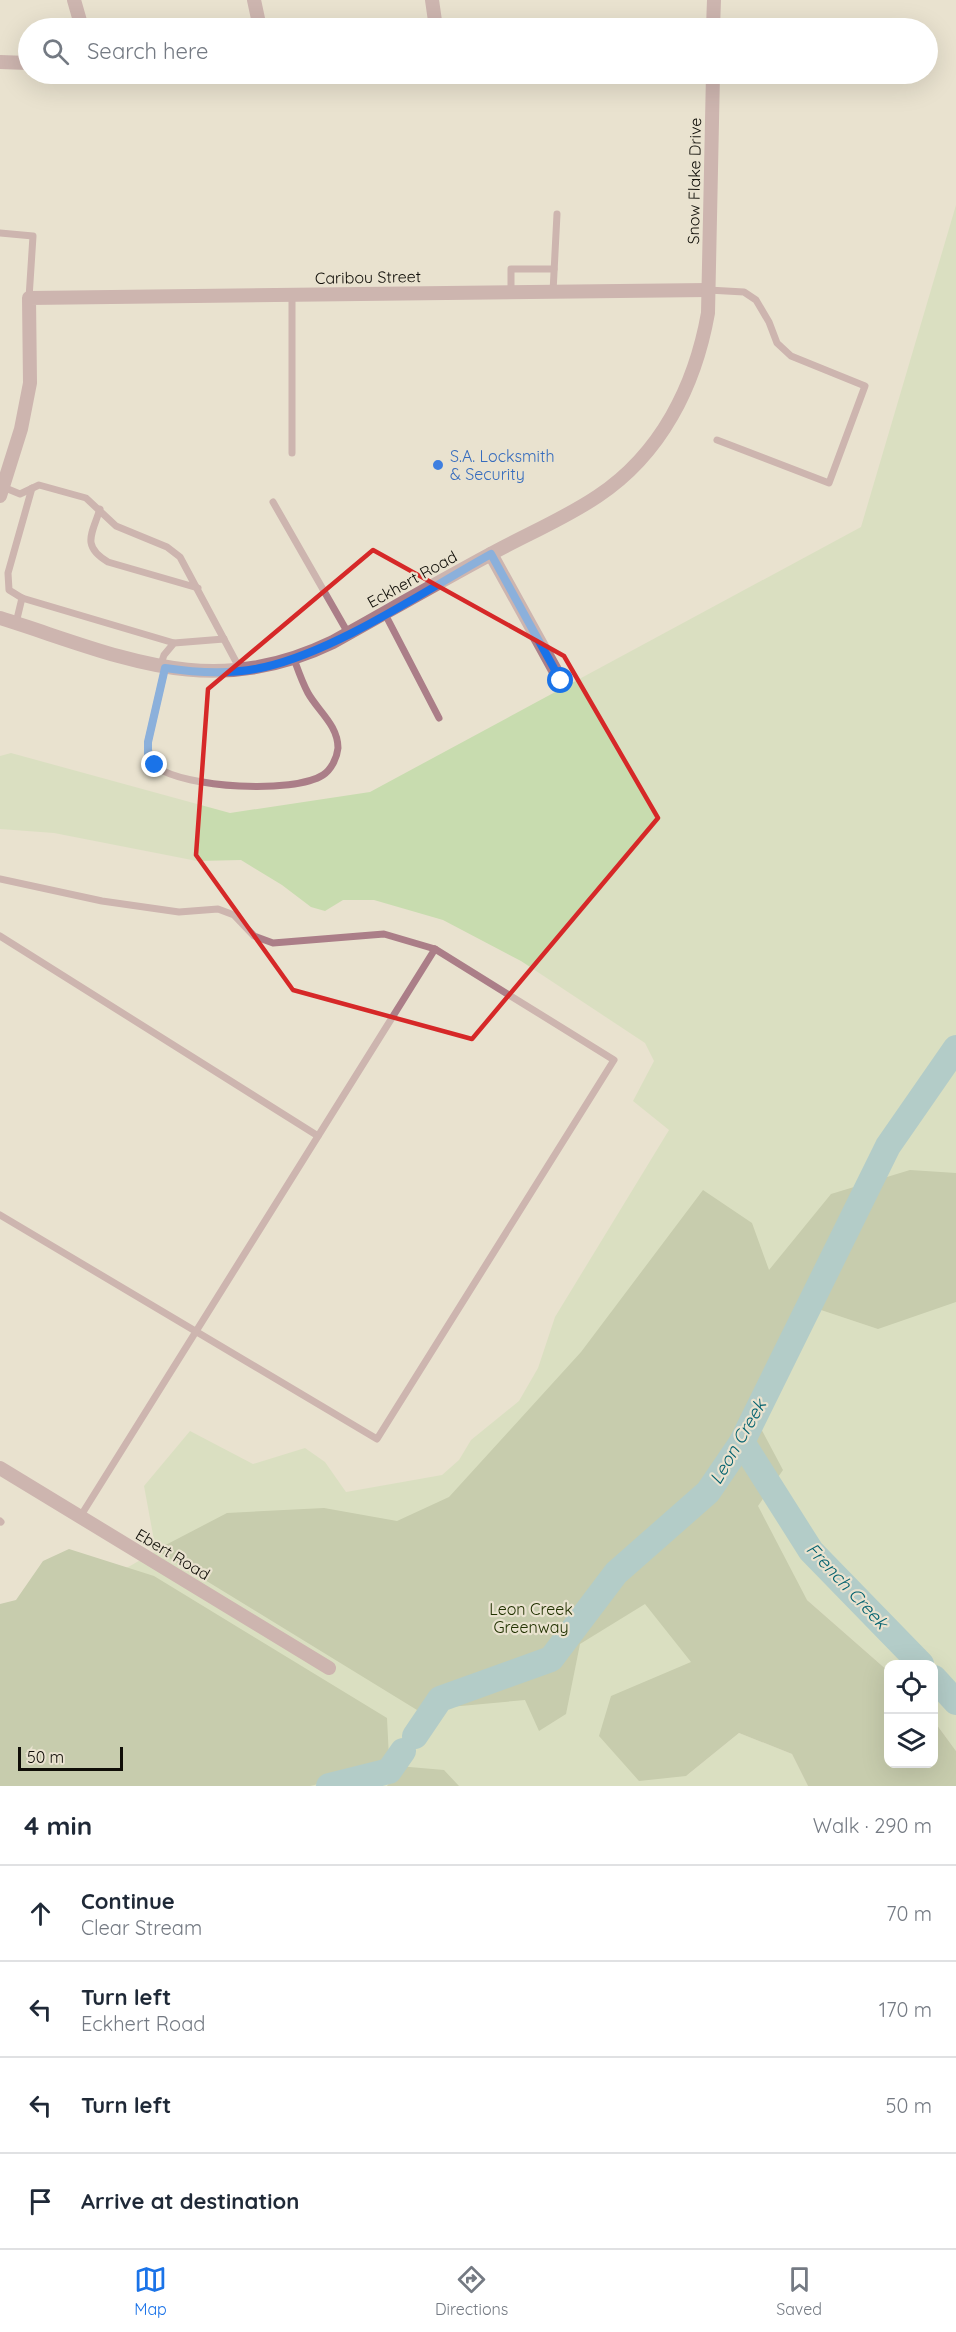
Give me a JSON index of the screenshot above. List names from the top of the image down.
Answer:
{
  "streets": {
    "street": [
      "Snow Flake Drive",
      "Caribou Street",
      "Eckhert Road",
      "Ebert Road"
    ]
  },
  "crossings": [
    ["Snow Flake Drive", "Caribou Street"],
    ["Snow Flake Drive", "Eckhert Road"],
    ["Caribou Street", "Eckhert Road"]
  ],
  "water": ["Leon Creek", "French Creek"],
  "parks": ["Leon Creek Greenway"],
  "places": ["S.A. Locksmith & Security"],
  "scale_bar": "50 m",
  "page": {
    "search": "Search here",
    "scale": "50 m",
    "heading": ["4 min", "Walk · 290 m"],
    "list": [
      ["Continue", "Clear Stream", "70 m"],
      ["Turn left", "Eckhert Road", "170 m"],
      ["Turn left", "50 m"],
      "Arrive at destination"
    ],
    "nav": ["Map", "Directions", "Saved"]
  }
}
